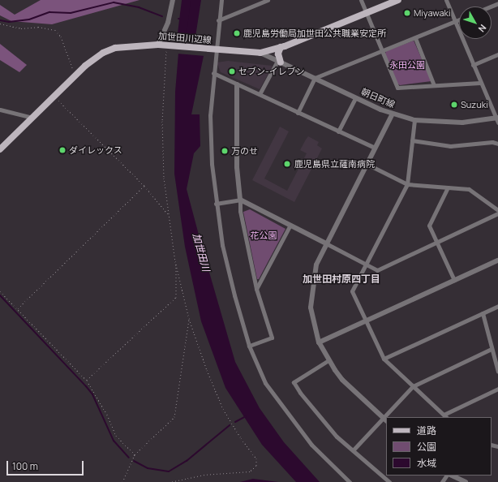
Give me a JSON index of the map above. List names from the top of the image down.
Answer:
{
  "streets": {
    "main road": ["加世田川辺線"],
    "street": ["朝日町線"]
  },
  "crossings": [
    ["加世田川辺線", "朝日町線"]
  ],
  "districts": ["加世田村原四丁目"],
  "water": ["加世田川"],
  "parks": ["永田公園", "花公園"],
  "places": [
    "Miyawaki",
    "鹿児島労働局加世田公共職業安定所",
    "セブン-イレブン",
    "Suzuki",
    "ダイレックス",
    "万のせ",
    "鹿児島県立薩南病院"
  ],
  "legend": ["道路", "公園", "水域"],
  "scale_bar": "100 m",
  "north": "bottom right"
}
